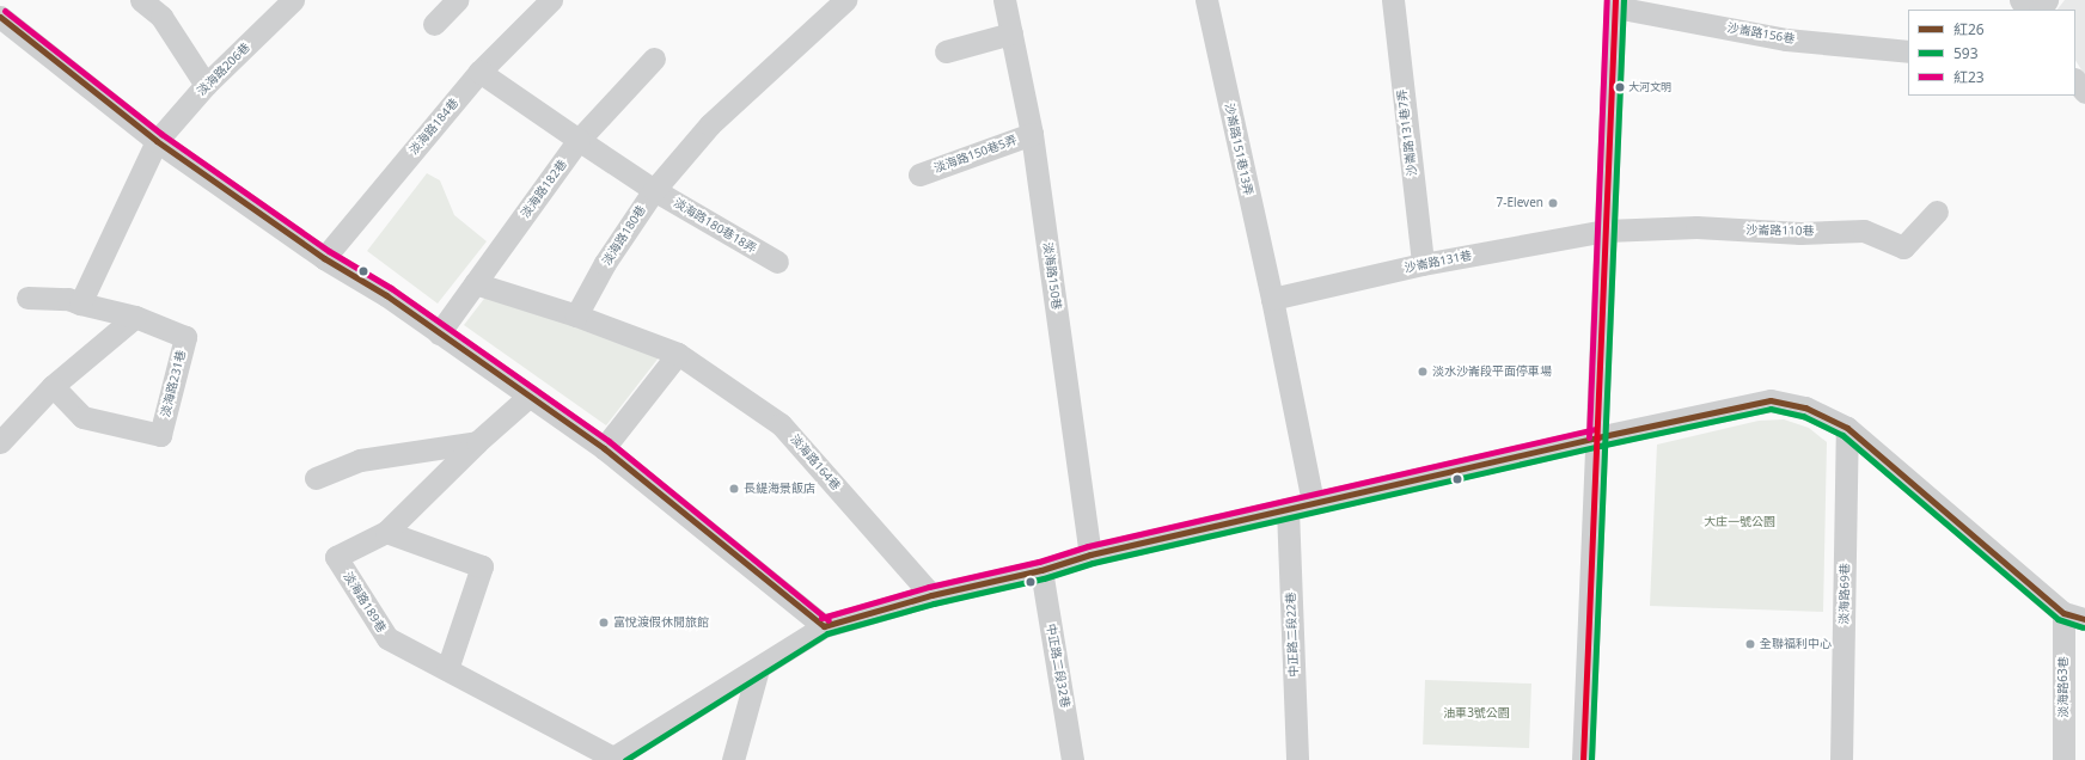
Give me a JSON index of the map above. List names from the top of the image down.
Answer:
{
  "streets": {
    "street": [
      "沙崙路156巷",
      "淡海路206巷",
      "淡海路184巷",
      "沙崙路131巷7弄",
      "沙崙路151巷13弄",
      "淡海路150巷5弄",
      "淡海路182巷",
      "淡海路180巷18弄",
      "沙崙路110巷",
      "淡海路180巷",
      "沙崙路131巷",
      "淡海路150巷",
      "淡海路231巷",
      "淡海路164巷",
      "淡海路69巷",
      "淡海路189巷",
      "中正路二段22巷",
      "中正路二段32巷",
      "淡海路63巷"
    ]
  },
  "crossings": [
    ["沙崙路131巷7弄", "沙崙路131巷"],
    ["沙崙路151巷13弄", "沙崙路131巷"],
    ["淡海路150巷5弄", "淡海路150巷"],
    ["淡海路182巷", "淡海路180巷18弄"],
    ["淡海路180巷18弄", "淡海路180巷"],
    ["沙崙路110巷", "沙崙路131巷"]
  ],
  "parks": ["大庄一號公園", "油車3號公園"],
  "places": [
    "大河文明",
    "7-Eleven",
    "淡水沙崙段平面停車場",
    "長緹海景飯店",
    "富悅渡假休閒旅館",
    "全聯福利中心"
  ],
  "lines": ["transit line 593", "transit line 紅23", "transit line 紅26"],
  "legend": ["紅26", "593", "紅23"]
}
